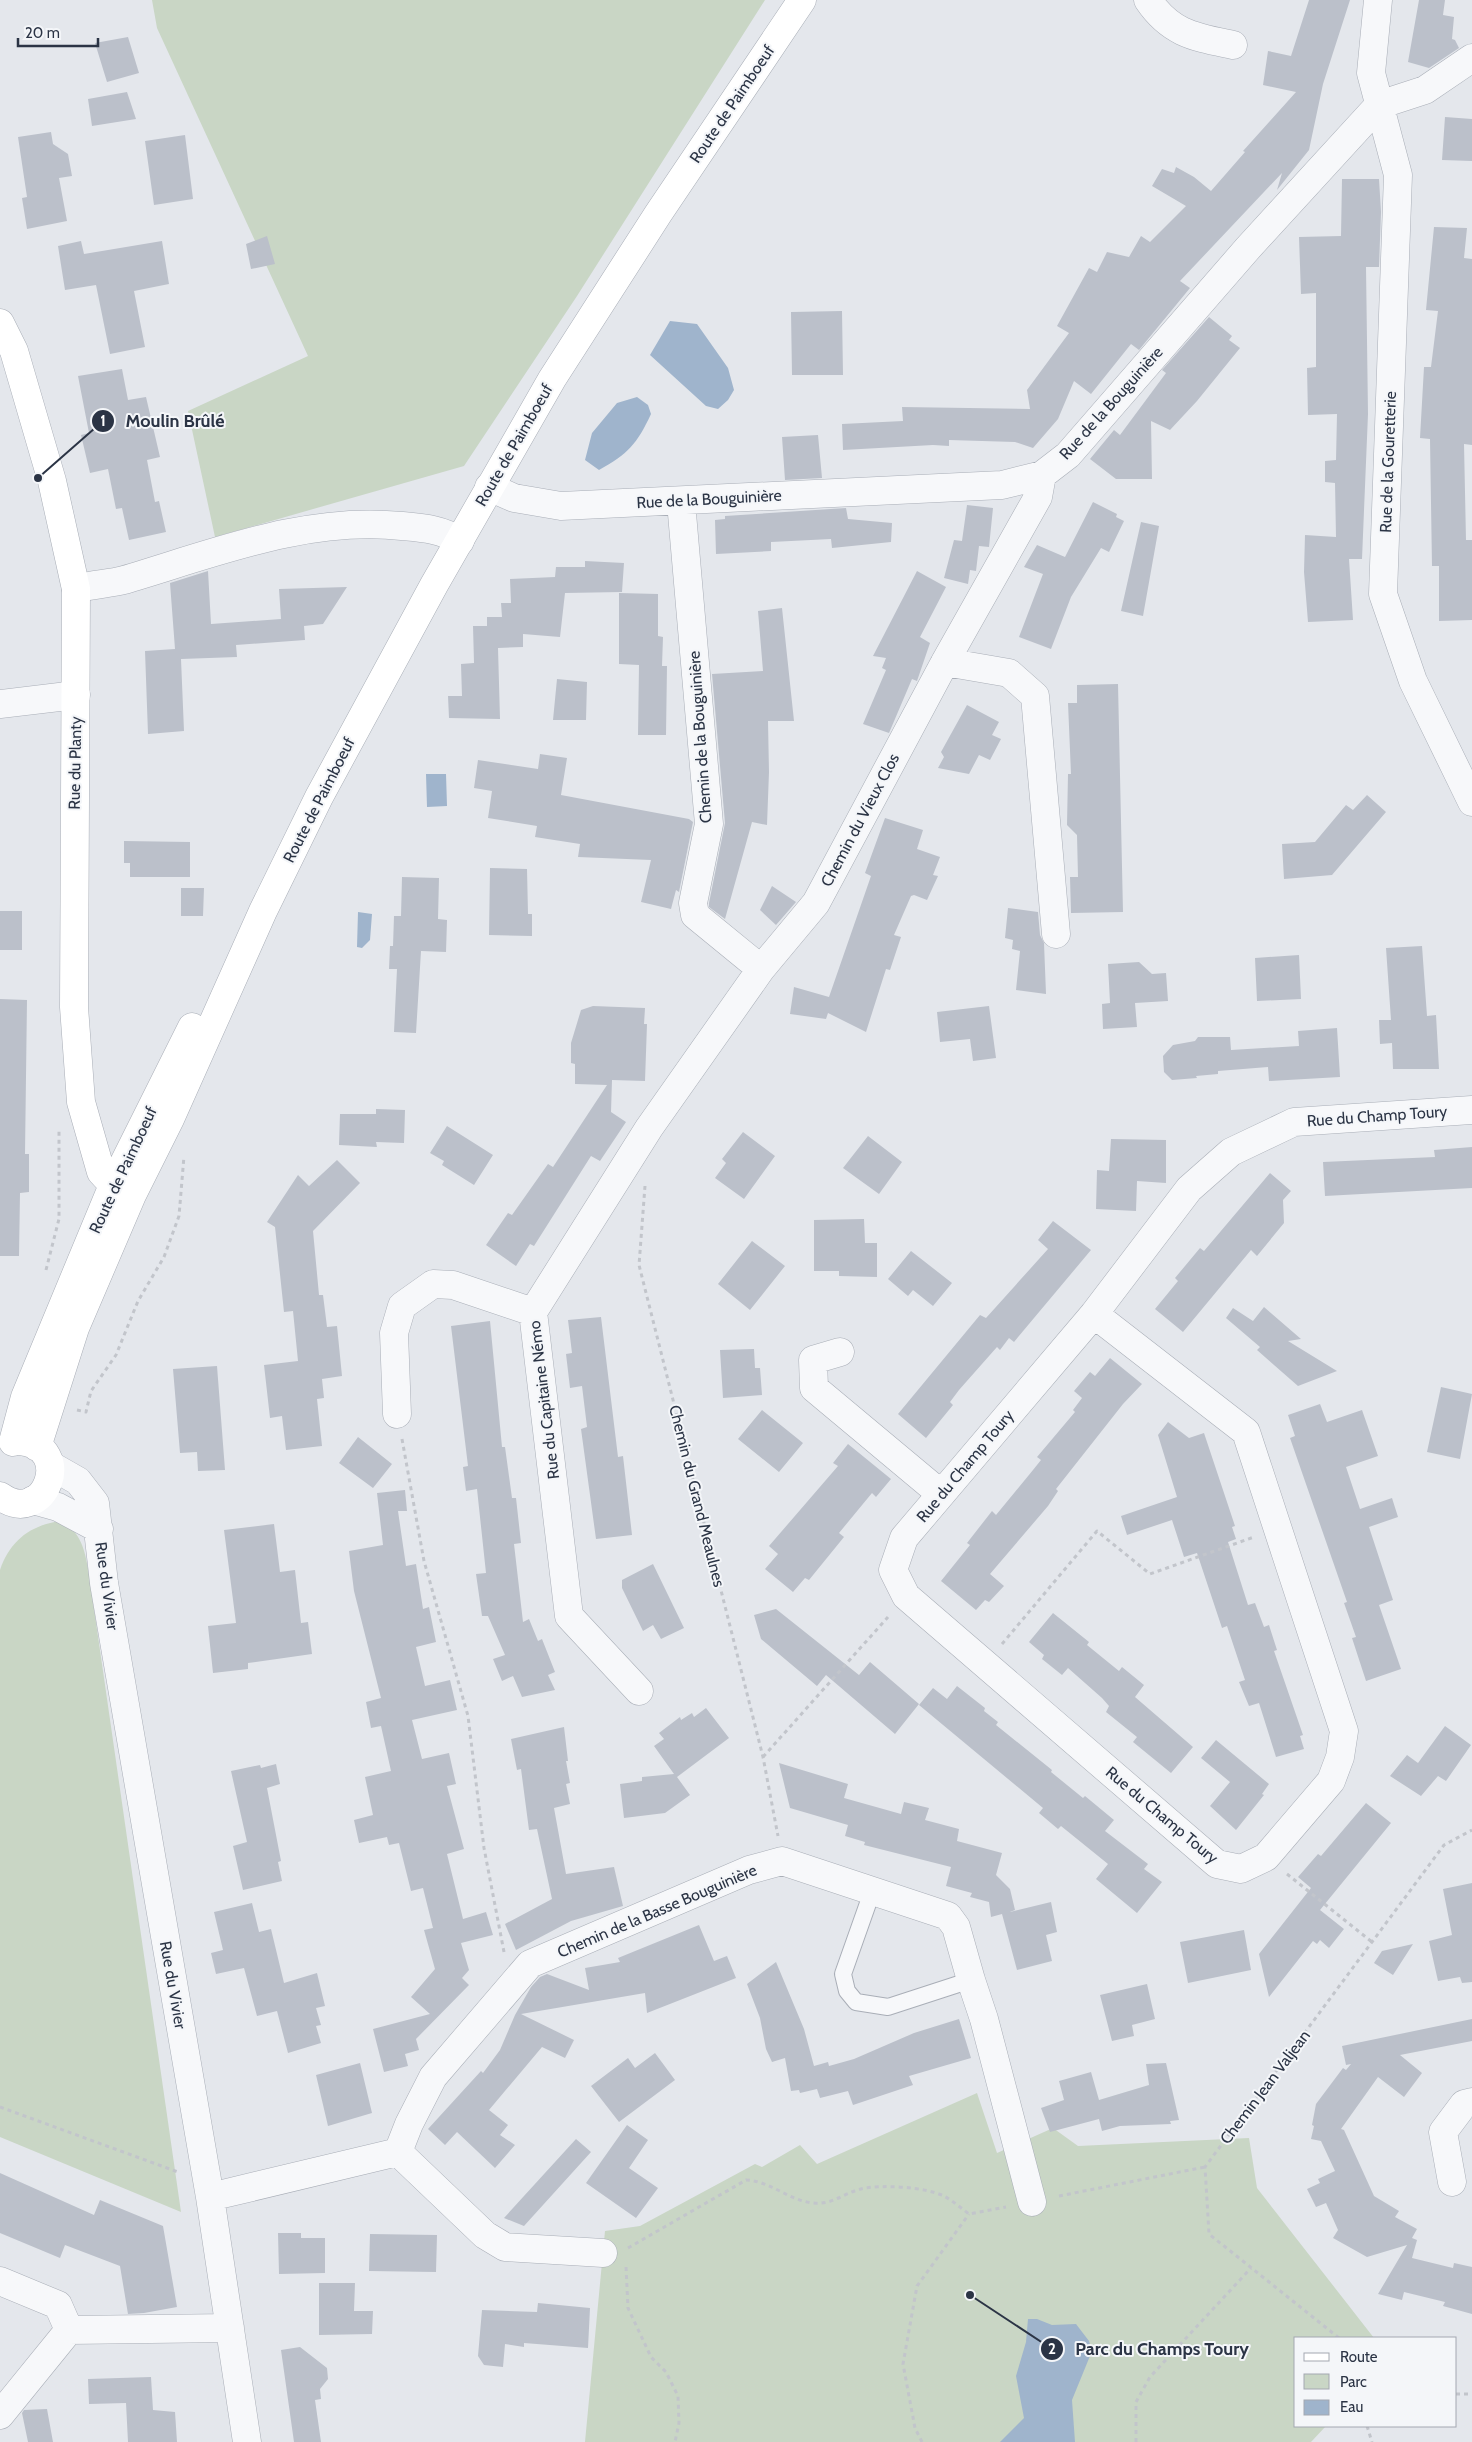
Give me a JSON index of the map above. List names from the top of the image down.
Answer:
{
  "streets": {
    "street": [
      "Route de Paimboeuf",
      "Rue de la Bouguinière",
      "Rue de la Gouretterie",
      "Chemin de la Bouguinière",
      "Rue du Planty",
      "Chemin du Vieux Clos",
      "Rue du Champ Toury",
      "Rue du Capitaine Némo",
      "Rue du Vivier",
      "Chemin de la Basse Bouguinière"
    ],
    "path": ["Chemin du Grand Meaulnes", "Chemin Jean Valjean"]
  },
  "crossings": [
    ["Route de Paimboeuf", "Rue de la Bouguinière"],
    ["Route de Paimboeuf", "Rue du Planty"],
    ["Route de Paimboeuf", "Rue du Vivier"],
    ["Rue de la Bouguinière", "Rue de la Gouretterie"],
    ["Rue de la Bouguinière", "Chemin de la Bouguinière"],
    ["Rue de la Bouguinière", "Chemin du Vieux Clos"],
    ["Chemin de la Bouguinière", "Chemin du Vieux Clos"],
    ["Chemin de la Bouguinière", "Rue du Capitaine Némo"],
    ["Chemin du Vieux Clos", "Rue du Capitaine Némo"],
    ["Chemin du Grand Meaulnes", "Chemin de la Basse Bouguinière"]
  ],
  "places": ["Moulin Brûlé", "Parc du Champs Toury"],
  "legend": ["Route", "Parc", "Eau"],
  "scale_bar": "20 m"
}
